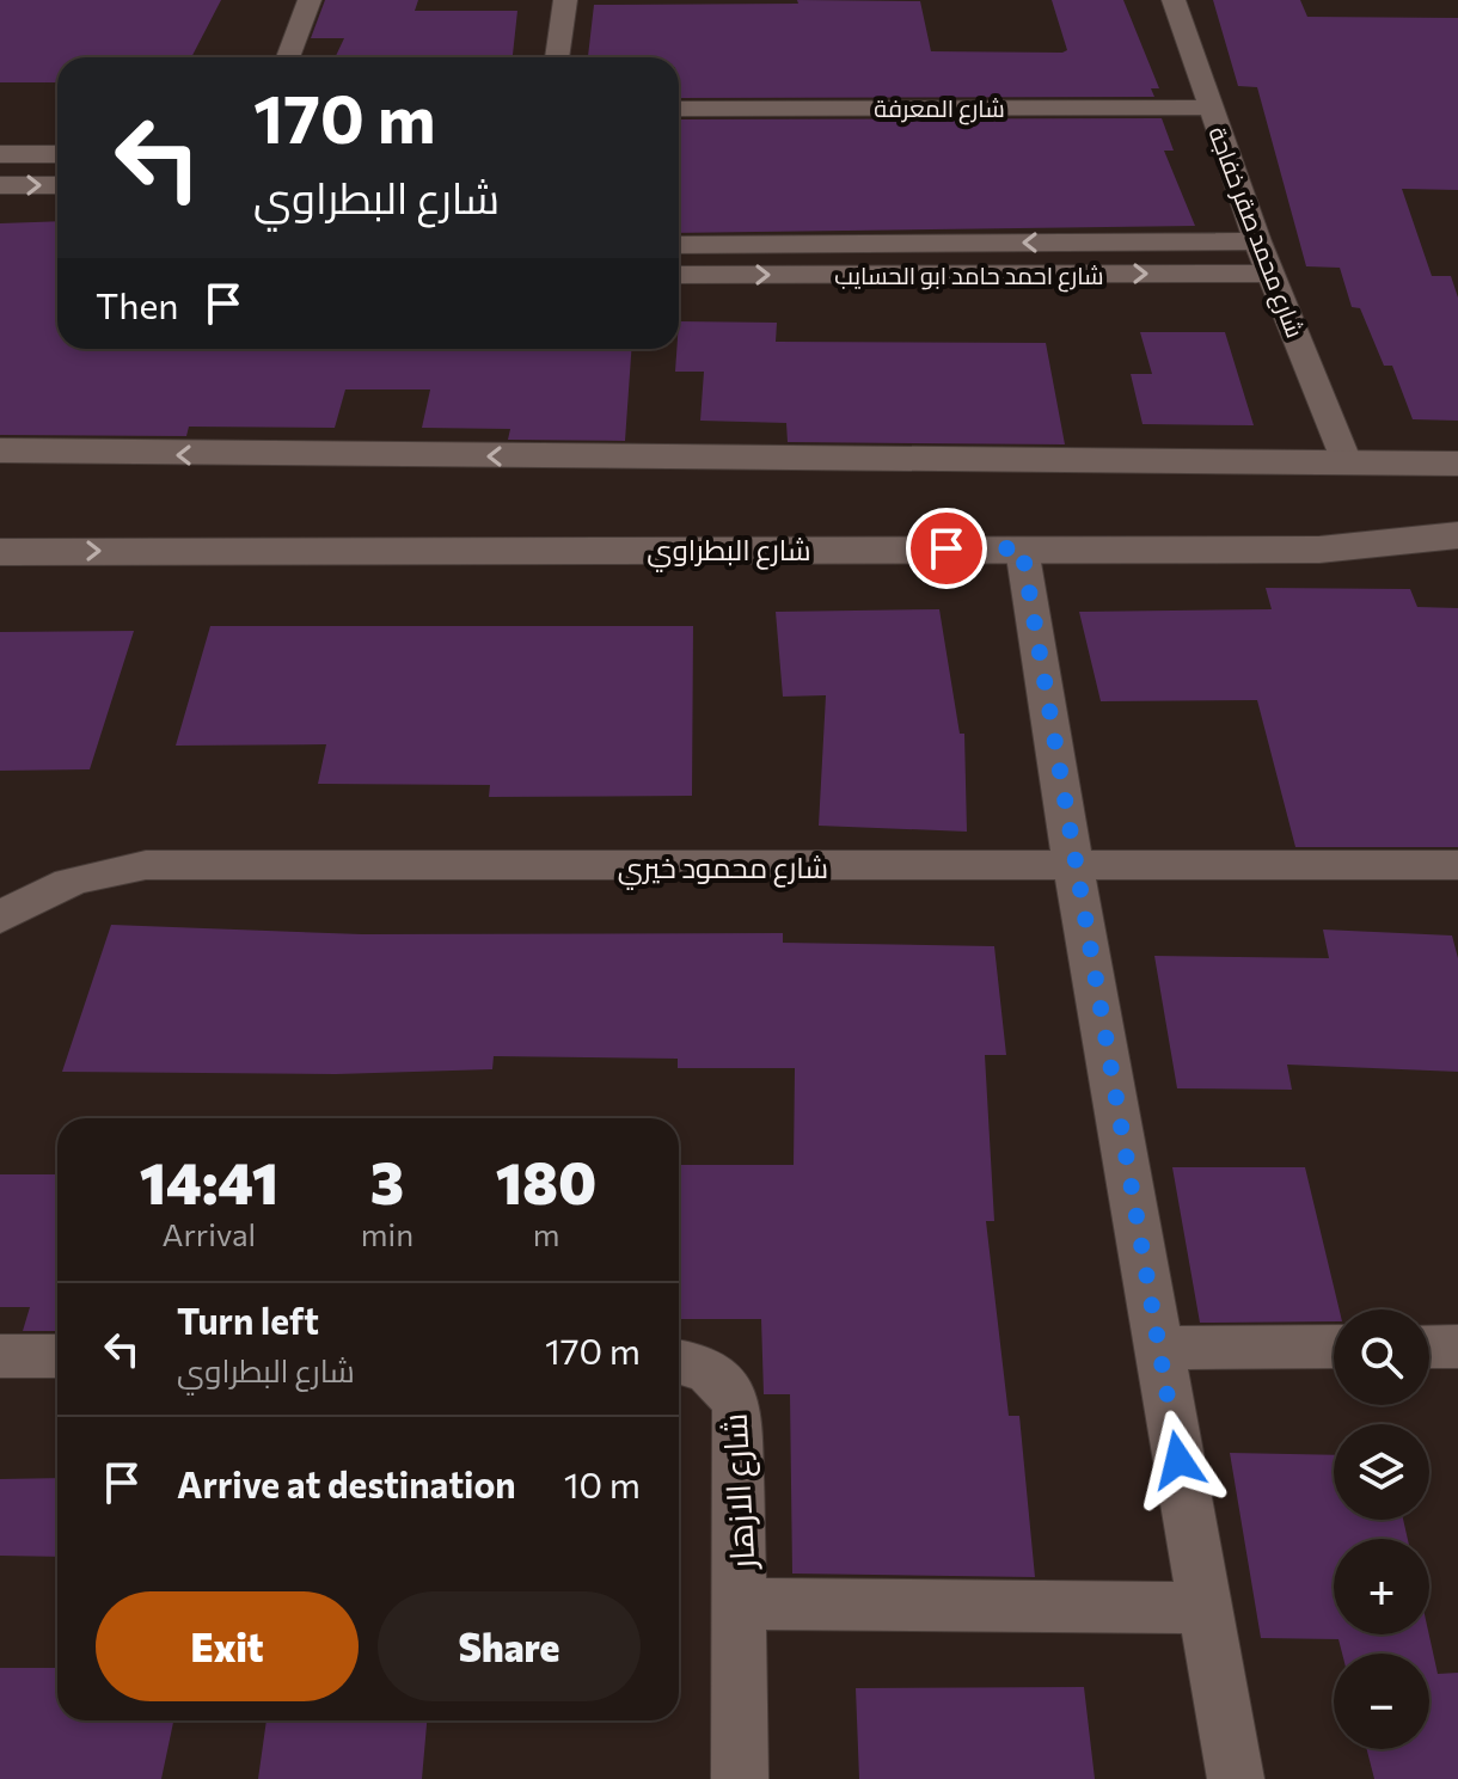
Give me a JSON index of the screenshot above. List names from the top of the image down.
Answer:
{
  "streets": {
    "street": [
      "شارع المعرفة",
      "شارع محمد صقر خفاجة",
      "شارع احمد حامد ابو الحسايب",
      "شارع البطراوي",
      "شارع محمود خيري",
      "شارع الازهار"
    ]
  },
  "crossings": [
    ["شارع المعرفة", "شارع محمد صقر خفاجة"],
    ["شارع محمد صقر خفاجة", "شارع احمد حامد ابو الحسايب"]
  ],
  "page": {
    "turn": ["170 m", "شارع البطراوي"],
    "then": "Then",
    "eta": [
      "14:41",
      "Arrival",
      "3",
      "min",
      "180",
      "m"
    ],
    "list": [
      {
        "name": "Turn left",
        "note": "شارع البطراوي",
        "value": "170 m"
      },
      {
        "name": "Arrive at destination",
        "value": "10 m"
      }
    ],
    "map_buttons": ["+", "−"],
    "buttons": ["Exit", "Share"]
  }
}
